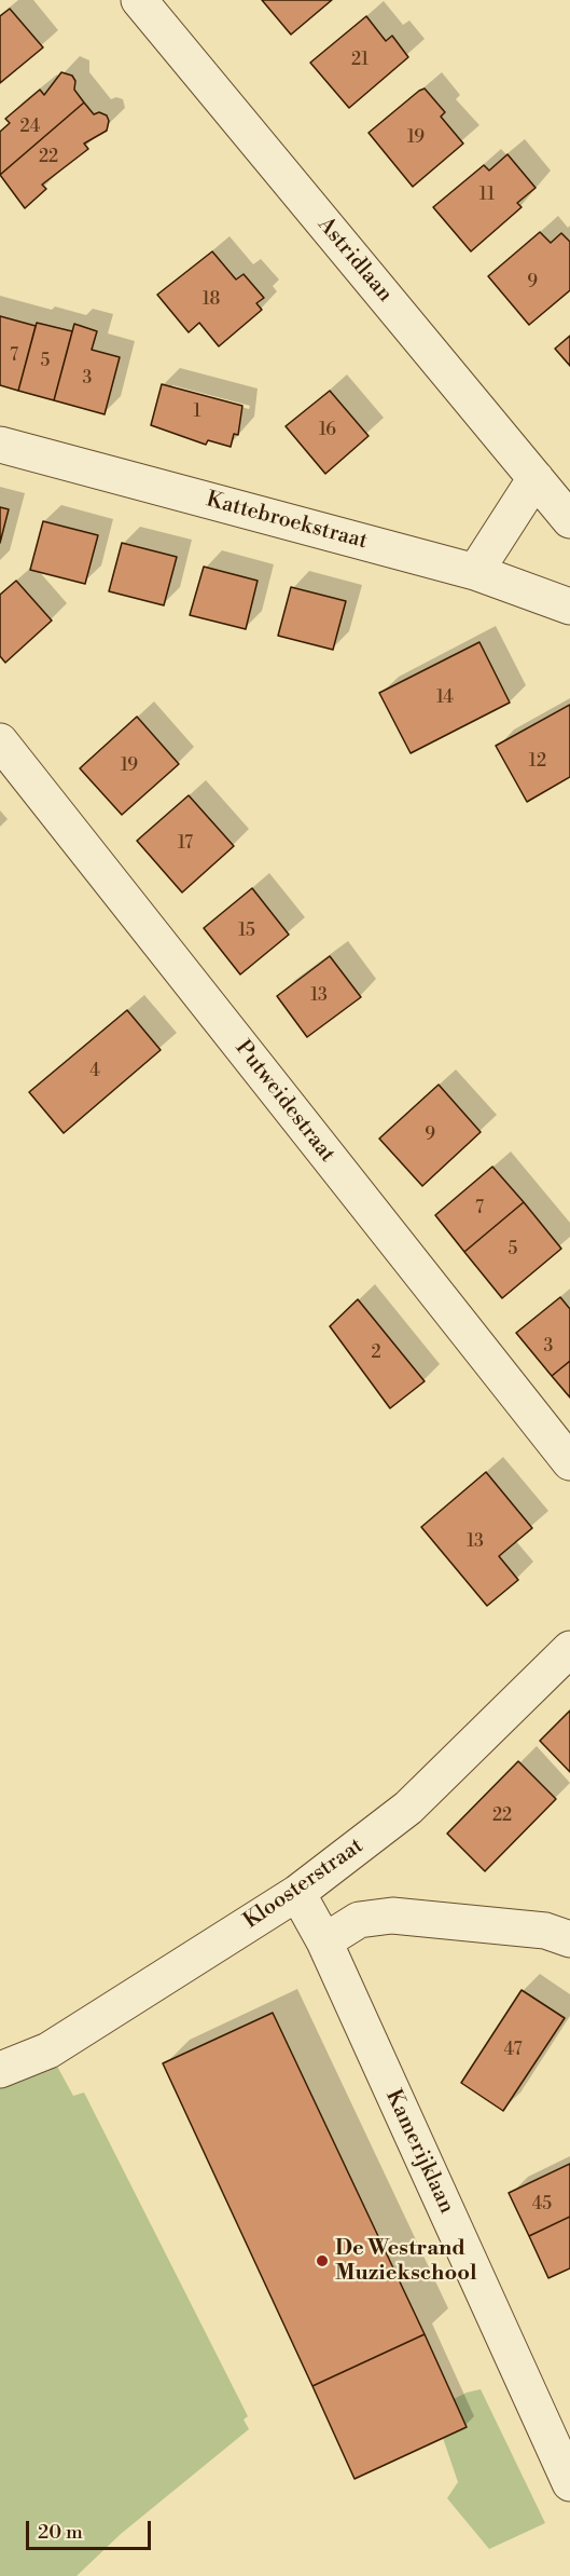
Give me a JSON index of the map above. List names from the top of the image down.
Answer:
{
  "streets": {
    "street": [
      "Astridlaan",
      "Kattebroekstraat",
      "Putweidestraat",
      "Kloosterstraat",
      "Kamerijklaan"
    ]
  },
  "crossings": [
    ["Kloosterstraat", "Kamerijklaan"]
  ],
  "places": ["De Westrand Muziekschool"],
  "house_numbers": [
    "21",
    "24",
    "19",
    "22",
    "11",
    "9",
    "18",
    "7",
    "5",
    "3",
    "1",
    "16",
    "14",
    "12",
    "19",
    "17",
    "15",
    "13",
    "4",
    "9",
    "7",
    "5",
    "3",
    "2",
    "13",
    "22",
    "47",
    "45"
  ],
  "scale_bar": "20 m"
}
